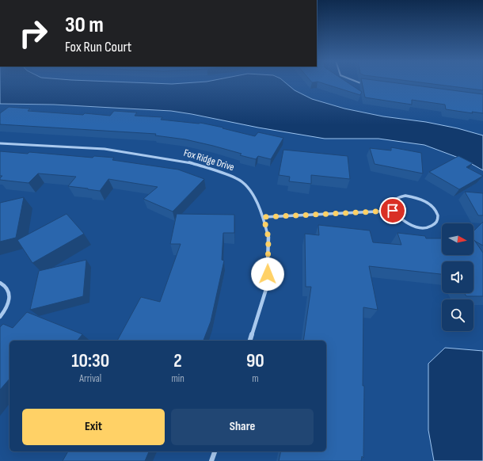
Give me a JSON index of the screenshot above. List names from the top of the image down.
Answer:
{
  "streets": {
    "street": ["Fox Ridge Drive"]
  },
  "north": "right",
  "page": {
    "turn": ["30 m", "Fox Run Court"],
    "eta": [
      "10:30",
      "Arrival",
      "2",
      "min",
      "90",
      "m"
    ],
    "buttons": ["Exit", "Share"]
  }
}
